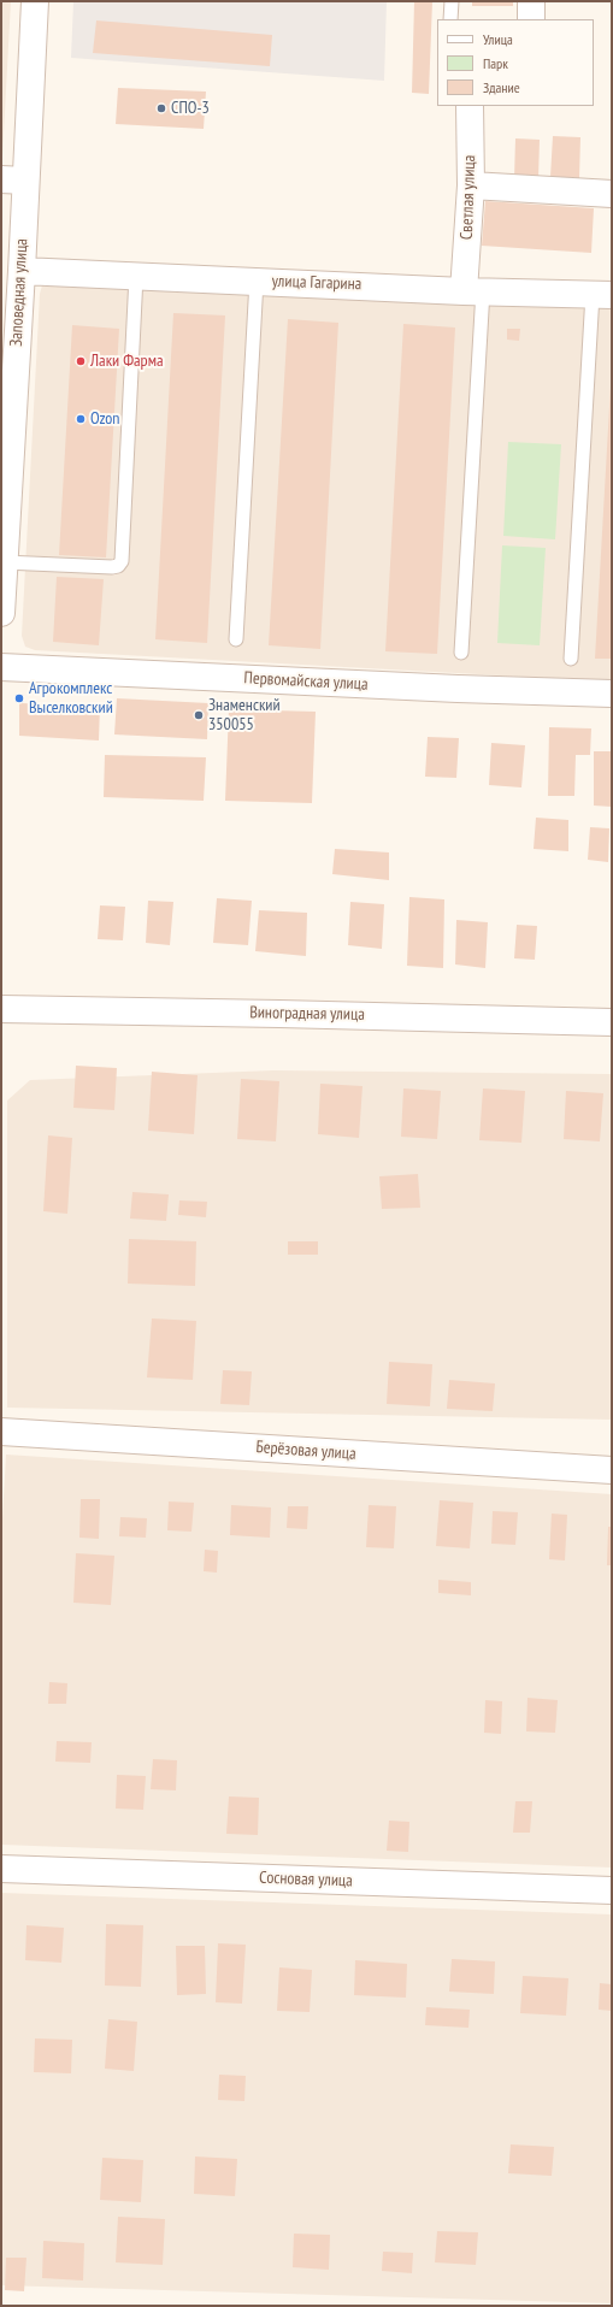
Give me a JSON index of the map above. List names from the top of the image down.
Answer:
{
  "streets": {
    "street": [
      "Светлая улица",
      "улица Гагарина",
      "Заповедная улица",
      "Первомайская улица",
      "Виноградная улица",
      "Берёзовая улица",
      "Сосновая улица"
    ]
  },
  "crossings": [
    ["Светлая улица", "улица Гагарина"],
    ["улица Гагарина", "Заповедная улица"]
  ],
  "places": [
    "СПО-3",
    "Лаки Фарма",
    "Ozon",
    "Агрокомплекс Выселковский",
    "Знаменский 350055"
  ],
  "legend": ["Улица", "Парк", "Здание"]
}
